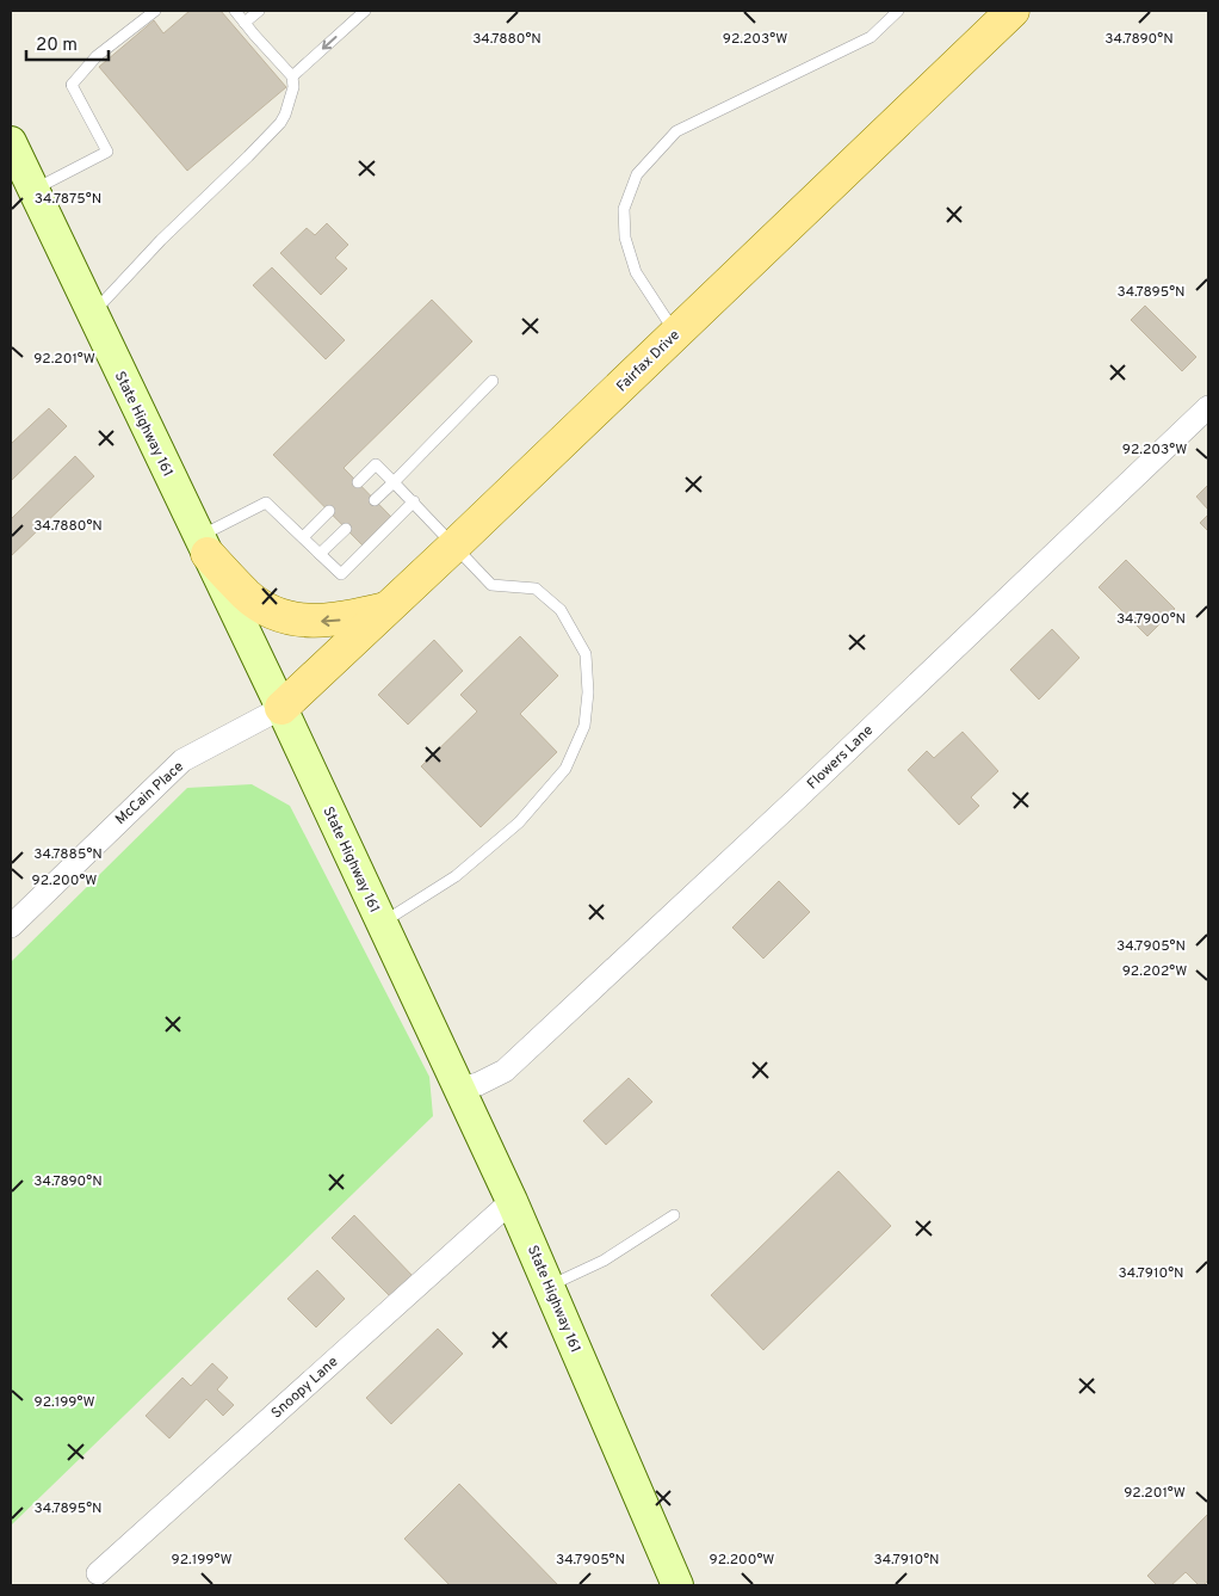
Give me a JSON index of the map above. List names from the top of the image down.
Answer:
{
  "streets": {
    "main road": ["Fairfax Drive", "State Highway 161"],
    "street": ["Flowers Lane", "McCain Place", "Snoopy Lane"]
  },
  "crossings": [
    ["Fairfax Drive", "State Highway 161"],
    ["Fairfax Drive", "McCain Place"],
    ["State Highway 161", "Flowers Lane"],
    ["State Highway 161", "McCain Place"],
    ["State Highway 161", "Snoopy Lane"]
  ],
  "scale_bar": "20 m",
  "coordinates": [
    "92.203°W",
    "34.7880°N",
    "34.7890°N",
    "34.7875°N",
    "34.7895°N",
    "92.201°W",
    "34.7900°N",
    "34.7885°N",
    "92.200°W",
    "34.7905°N",
    "92.202°W",
    "34.7910°N",
    "92.199°W"
  ]
}
